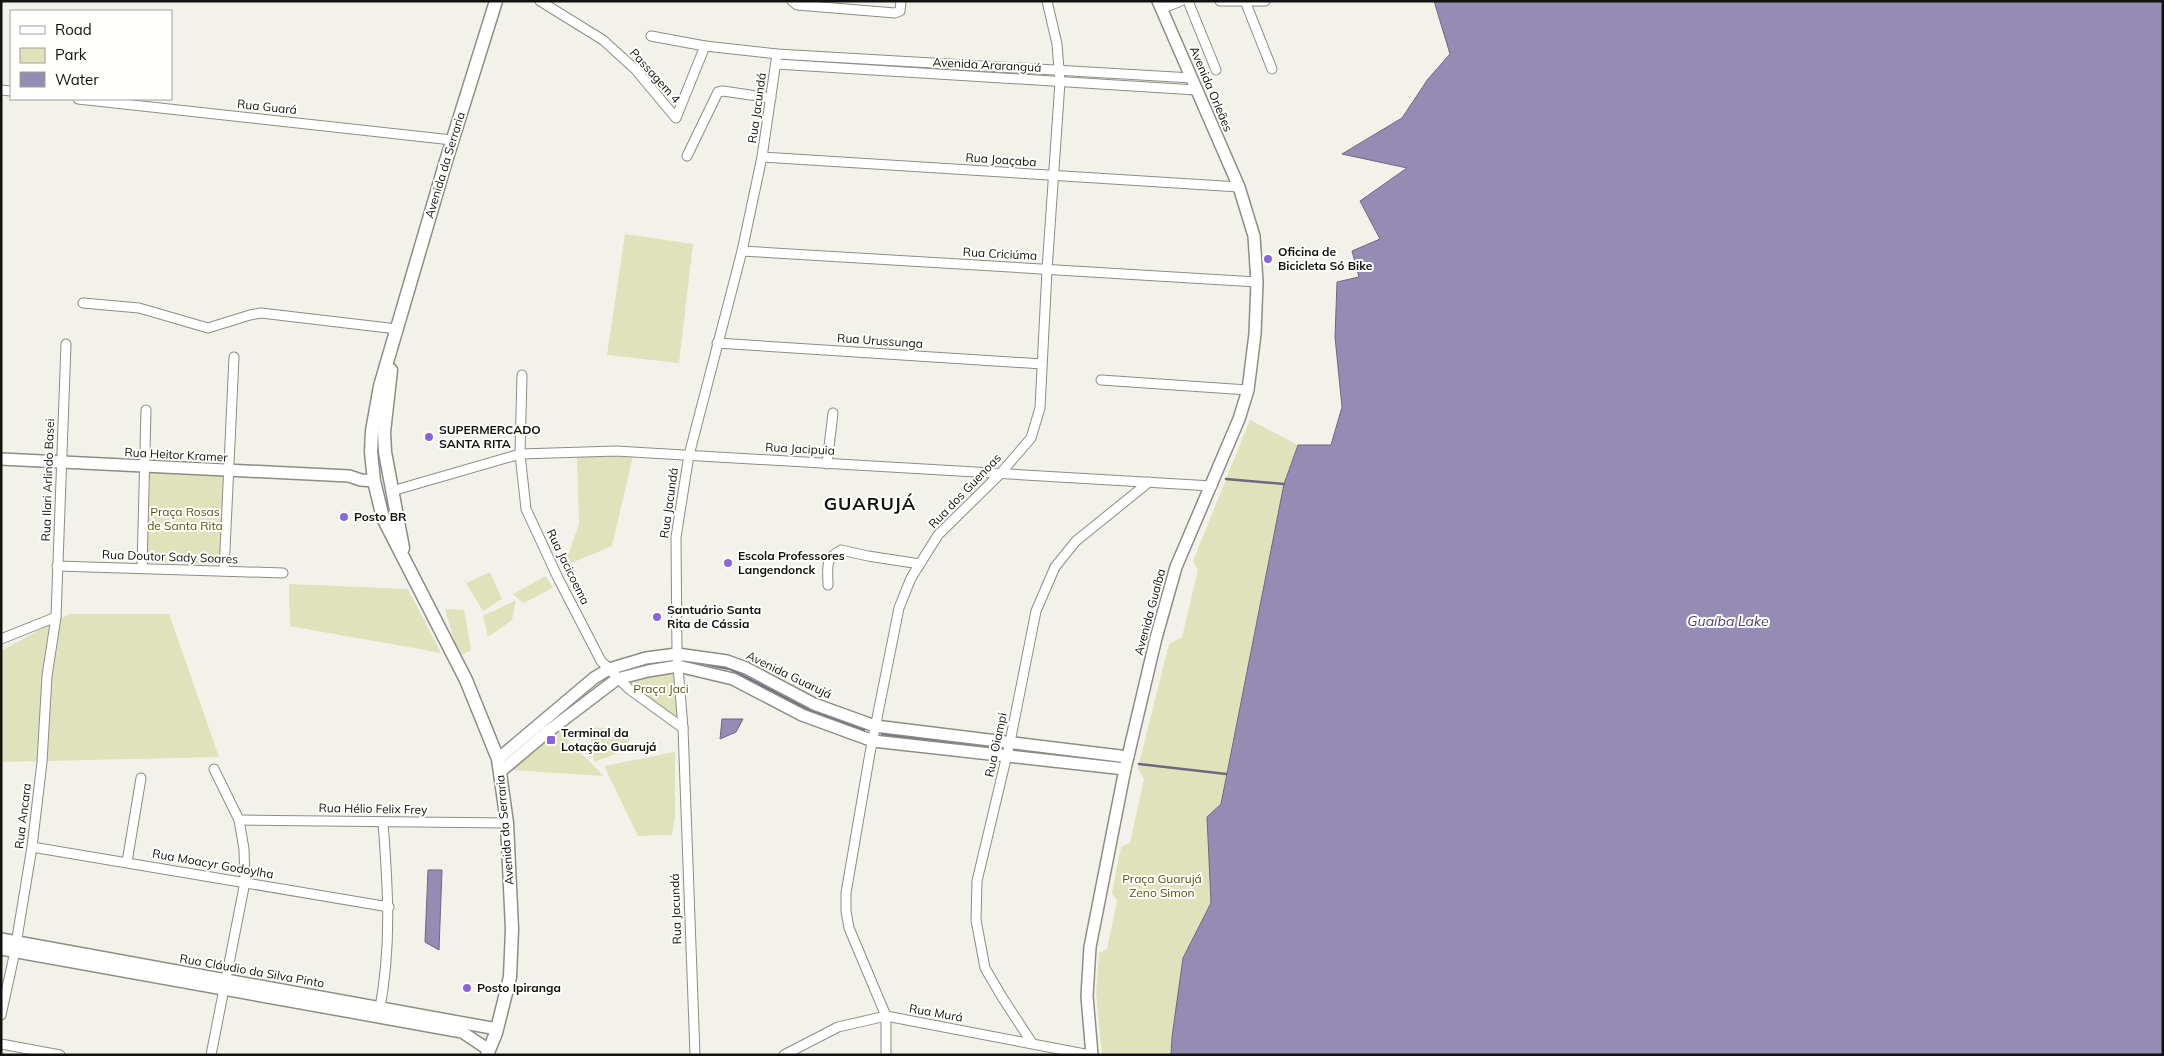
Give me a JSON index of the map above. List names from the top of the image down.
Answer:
{
  "streets": {
    "main road": ["Avenida da Serraria"],
    "street": [
      "Avenida Araranguá",
      "Passagem 4",
      "Avenida Orleães",
      "Rua Guará",
      "Rua Jacundá",
      "Rua Joaçaba",
      "Rua Criciúma",
      "Rua Urussunga",
      "Rua Jacipuia",
      "Rua Heitor Kramer",
      "Rua Ilari Arlindo Basei",
      "Rua dos Guenoas",
      "Rua Doutor Sady Soares",
      "Rua Jacicoema",
      "Avenida Guaíba",
      "Avenida Guarujá",
      "Rua Oiampi",
      "Rua Hélio Felix Frey",
      "Rua Ancara",
      "Rua Moacyr Godoylha",
      "Rua Cláudio da Silva Pinto",
      "Rua Murá"
    ]
  },
  "crossings": [
    ["Avenida Araranguá", "Avenida Orleães"],
    ["Avenida Araranguá", "Rua Jacundá"],
    ["Avenida Araranguá", "Rua dos Guenoas"],
    ["Avenida Orleães", "Rua Joaçaba"],
    ["Avenida Orleães", "Avenida Guaíba"],
    ["Rua Guará", "Avenida da Serraria"],
    ["Rua Jacundá", "Rua Joaçaba"],
    ["Rua Jacundá", "Rua Criciúma"],
    ["Rua Jacundá", "Rua Urussunga"],
    ["Rua Jacundá", "Rua Jacipuia"],
    ["Rua Jacundá", "Rua Jacicoema"],
    ["Rua Jacundá", "Avenida Guarujá"],
    ["Rua Joaçaba", "Rua dos Guenoas"],
    ["Rua Joaçaba", "Avenida Guaíba"],
    ["Avenida da Serraria", "Rua Jacipuia"],
    ["Avenida da Serraria", "Rua Heitor Kramer"],
    ["Avenida da Serraria", "Avenida Guarujá"],
    ["Avenida da Serraria", "Rua Hélio Felix Frey"],
    ["Avenida da Serraria", "Rua Cláudio da Silva Pinto"],
    ["Rua Criciúma", "Rua dos Guenoas"],
    ["Rua Criciúma", "Avenida Guaíba"],
    ["Rua Urussunga", "Rua dos Guenoas"],
    ["Rua Jacipuia", "Rua dos Guenoas"],
    ["Rua Jacipuia", "Rua Jacicoema"],
    ["Rua Jacipuia", "Avenida Guaíba"],
    ["Rua Jacipuia", "Rua Oiampi"],
    ["Rua Heitor Kramer", "Rua Ilari Arlindo Basei"],
    ["Rua Ilari Arlindo Basei", "Rua Doutor Sady Soares"],
    ["Rua Ilari Arlindo Basei", "Rua Ancara"],
    ["Rua dos Guenoas", "Avenida Guarujá"],
    ["Rua dos Guenoas", "Rua Murá"],
    ["Rua Jacicoema", "Avenida Guarujá"],
    ["Avenida Guaíba", "Avenida Guarujá"],
    ["Avenida Guaíba", "Rua Murá"],
    ["Avenida Guarujá", "Rua Oiampi"],
    ["Rua Oiampi", "Rua Murá"],
    ["Rua Ancara", "Rua Moacyr Godoylha"],
    ["Rua Ancara", "Rua Cláudio da Silva Pinto"]
  ],
  "districts": ["GUARUJÁ"],
  "water": ["Guaíba Lake"],
  "parks": ["Praça Rosas de Santa Rita", "Praça Jaci", "Praça Guarujá Zeno Simon"],
  "places": {
    "other": [
      "Oficina de Bicicleta Só Bike",
      "SUPERMERCADO SANTA RITA",
      "Posto BR",
      "Escola Professores Langendonck",
      "Santuário Santa Rita de Cássia",
      "Posto Ipiranga"
    ],
    "transit": ["Terminal da Lotação Guarujá"]
  },
  "legend": ["Road", "Park", "Water"]
}
